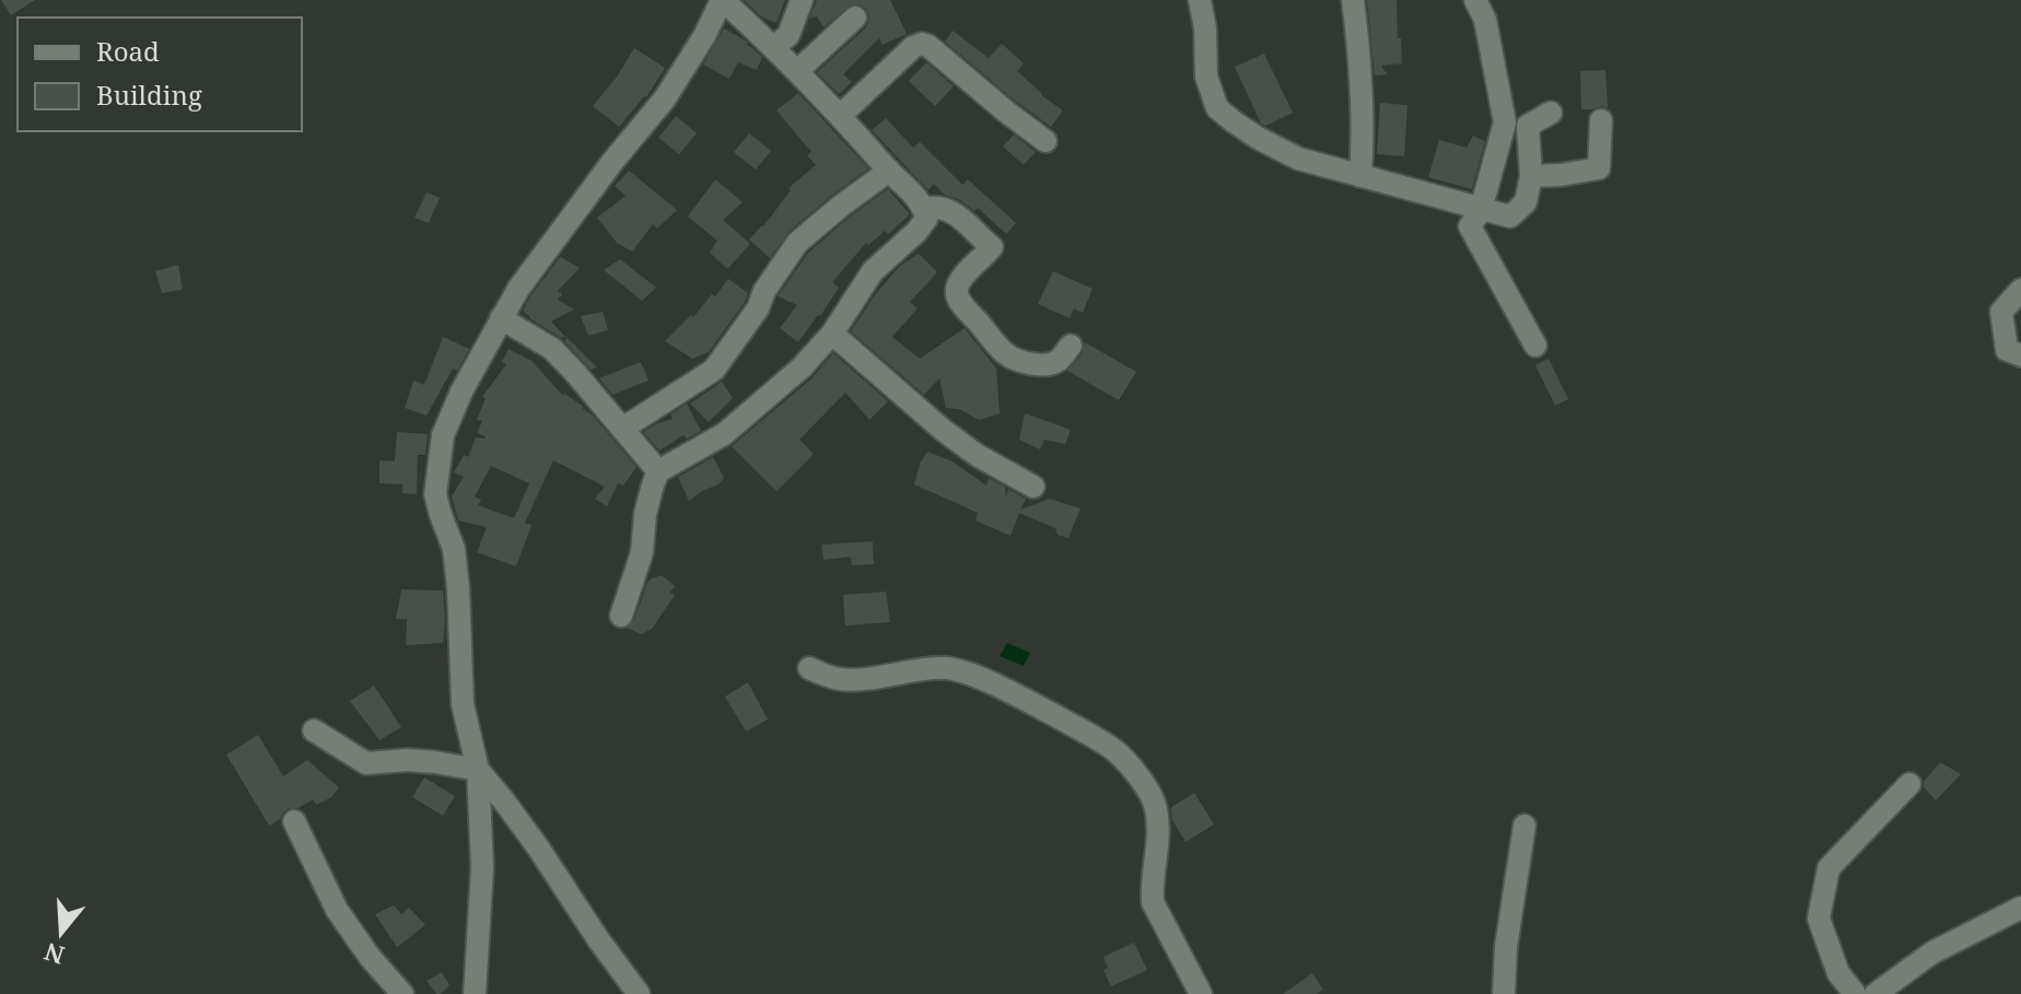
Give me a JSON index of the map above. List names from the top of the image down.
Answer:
{
  "legend": ["Road", "Building"],
  "north": "bottom"
}
